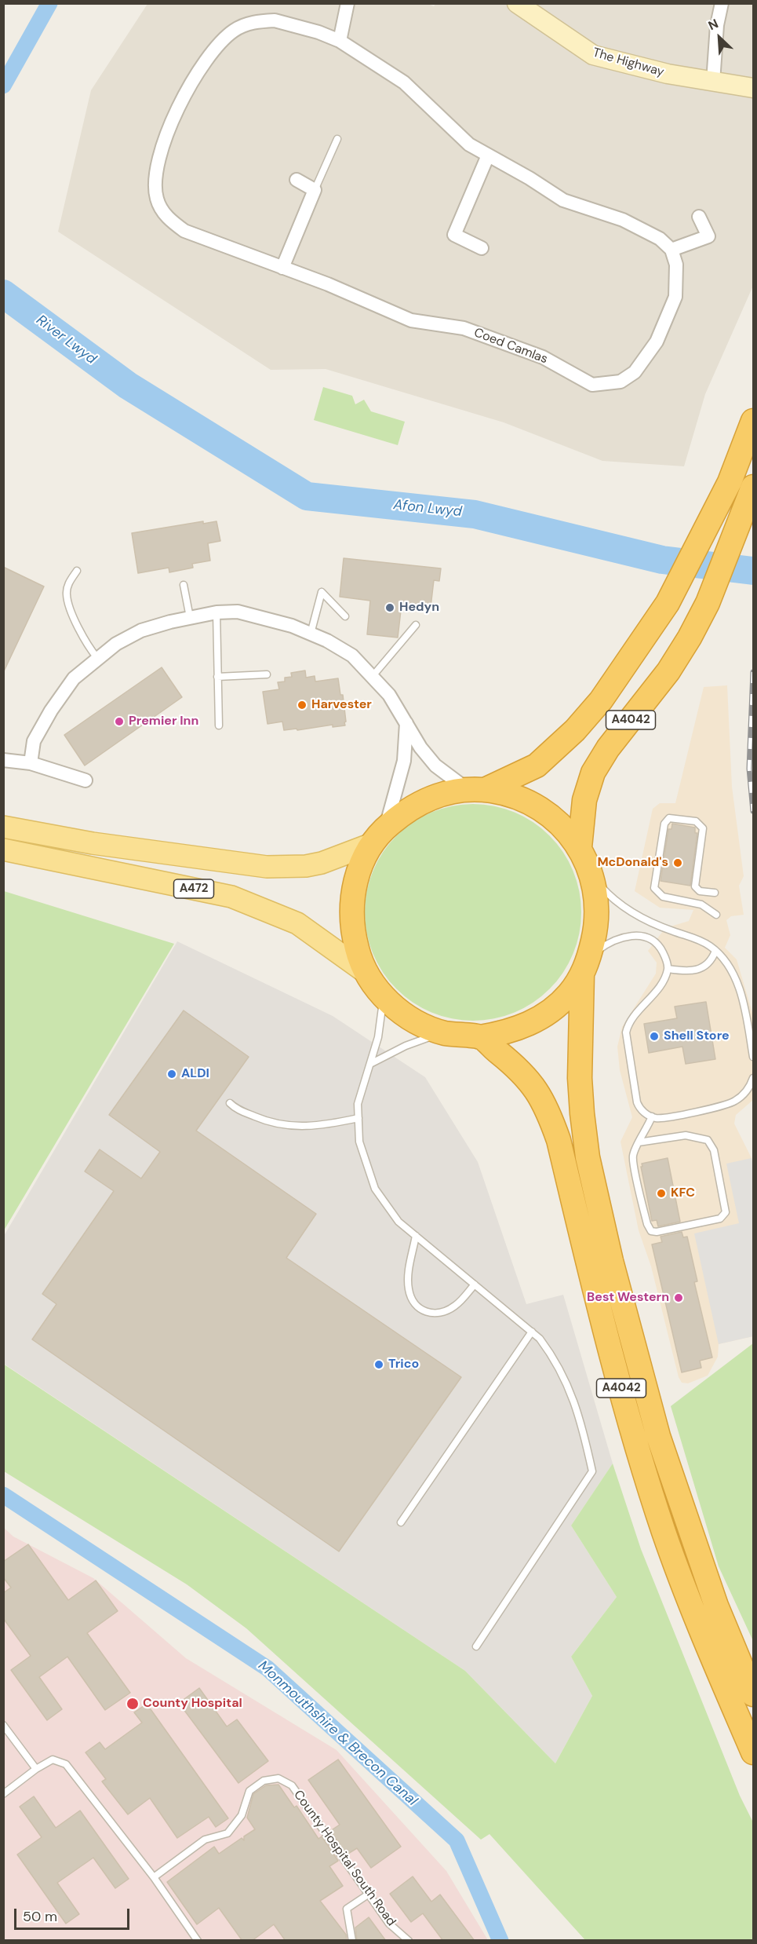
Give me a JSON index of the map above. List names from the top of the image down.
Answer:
{
  "streets": {
    "highway": ["A4042"],
    "main road": ["A472"],
    "street": ["The Highway", "Coed Camlas"],
    "lane": ["County Hospital South Road"]
  },
  "water": ["River Lwyd", "Afon Lwyd", "Monmouthshire & Brecon Canal"],
  "places": [
    "Hedyn",
    "Harvester",
    "Premier Inn",
    "McDonald's",
    "Shell Store",
    "ALDI",
    "KFC",
    "Best Western",
    "Trico",
    "County Hospital"
  ],
  "scale_bar": "50 m",
  "north": "top left"
}
